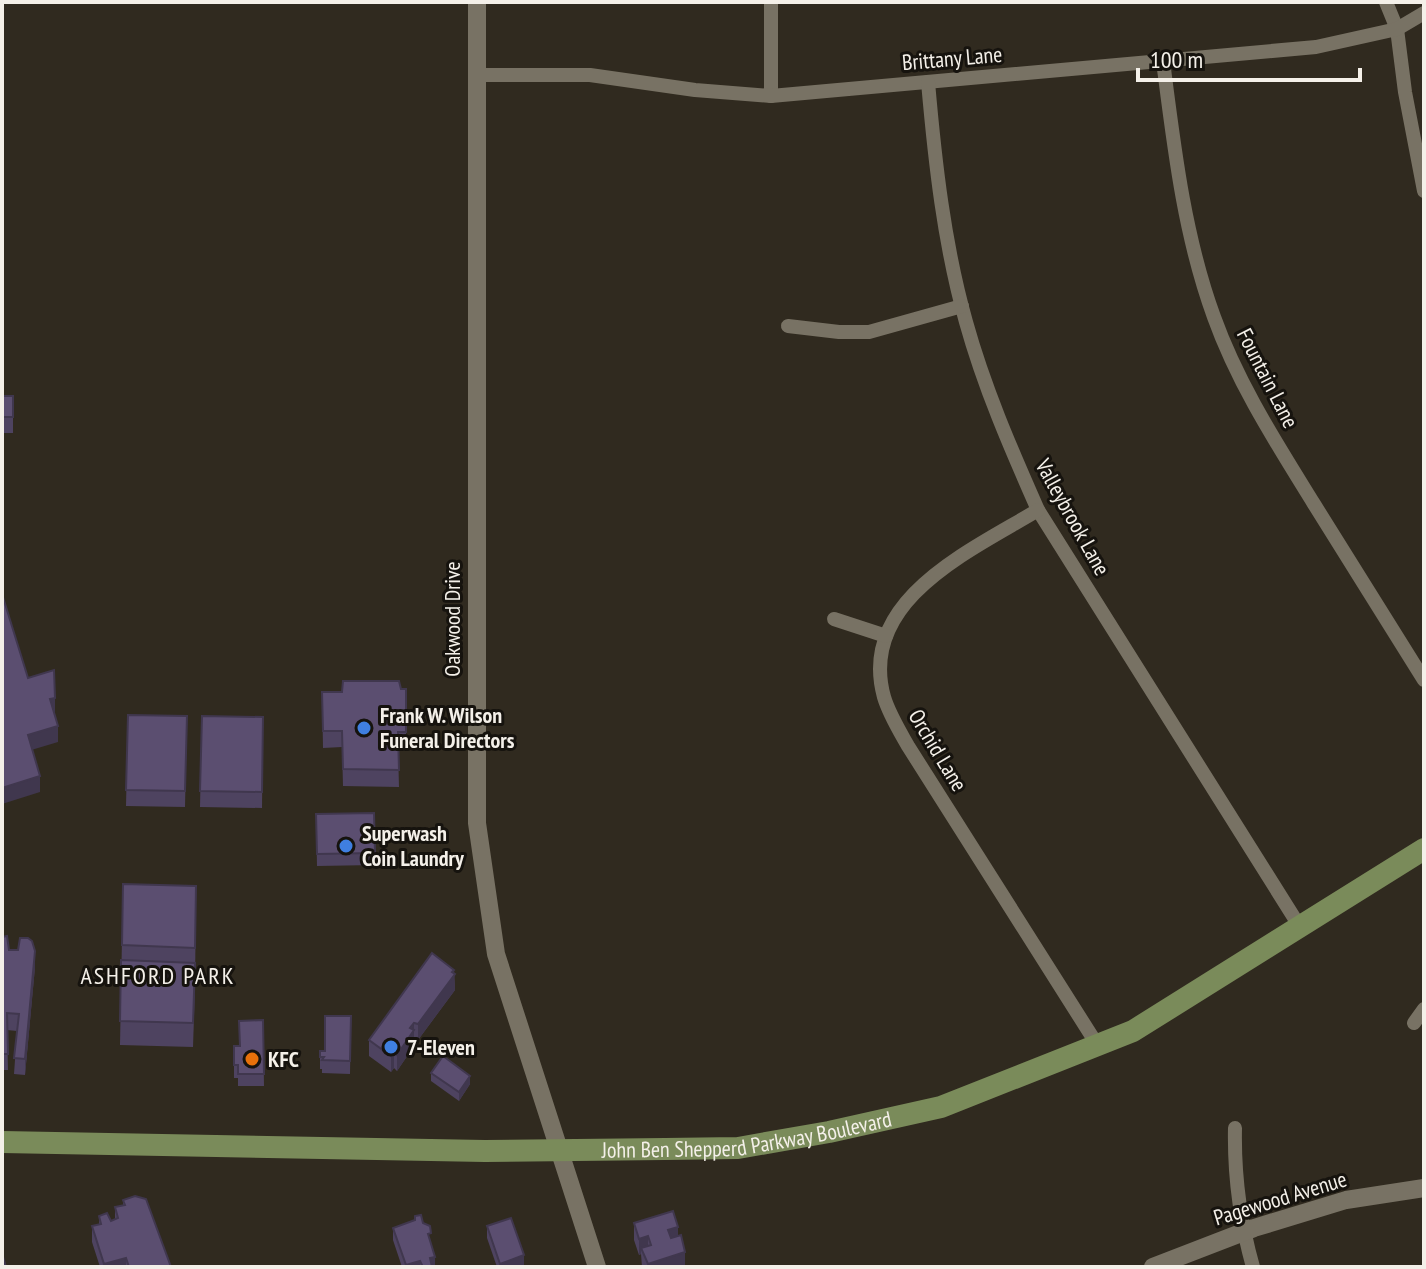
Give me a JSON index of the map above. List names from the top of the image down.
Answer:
{
  "streets": {
    "main road": ["John Ben Shepperd Parkway Boulevard"],
    "street": [
      "Brittany Lane",
      "Fountain Lane",
      "Valleybrook Lane",
      "Oakwood Drive",
      "Orchid Lane",
      "Pagewood Avenue"
    ]
  },
  "crossings": [
    ["Brittany Lane", "Fountain Lane"],
    ["Brittany Lane", "Valleybrook Lane"],
    ["Brittany Lane", "Oakwood Drive"],
    ["Valleybrook Lane", "Orchid Lane"],
    ["Valleybrook Lane", "John Ben Shepperd Parkway Boulevard"],
    ["Oakwood Drive", "John Ben Shepperd Parkway Boulevard"],
    ["Orchid Lane", "John Ben Shepperd Parkway Boulevard"]
  ],
  "districts": ["ASHFORD PARK"],
  "places": [
    "Frank W. Wilson Funeral Directors",
    "Superwash Coin Laundry",
    "7-Eleven",
    "KFC"
  ],
  "scale_bar": "100 m"
}
